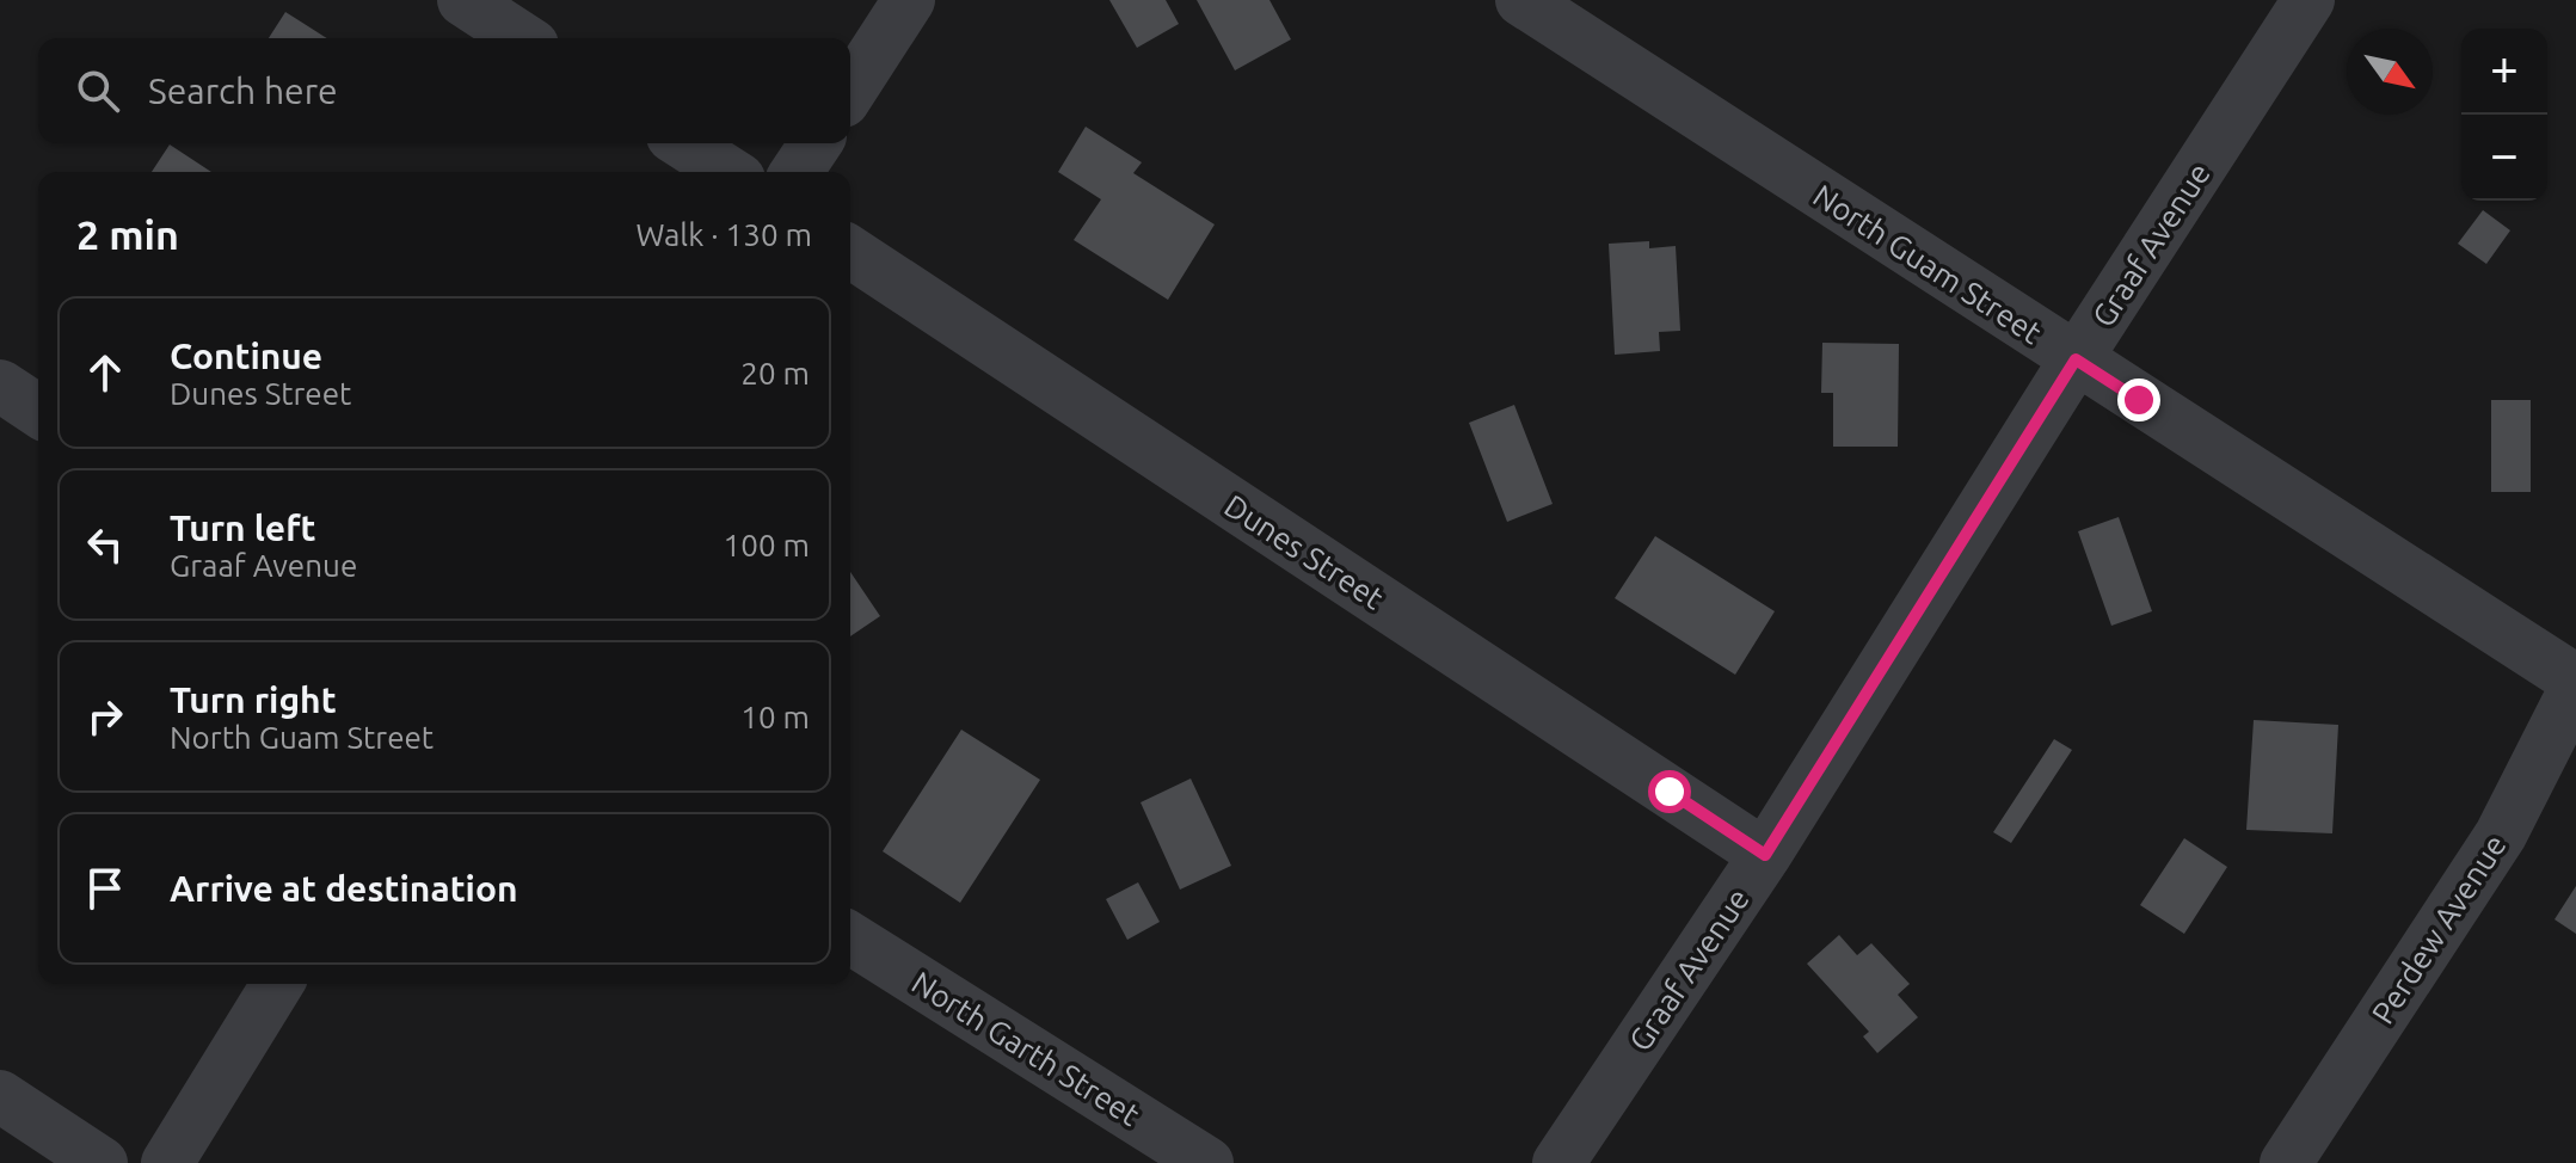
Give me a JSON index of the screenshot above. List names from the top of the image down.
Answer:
{
  "streets": {
    "street": [
      "Graaf Avenue",
      "North Guam Street",
      "Dunes Street",
      "Perdew Avenue",
      "North Garth Street"
    ]
  },
  "crossings": [
    ["Graaf Avenue", "North Guam Street"],
    ["Graaf Avenue", "Dunes Street"],
    ["North Guam Street", "Perdew Avenue"]
  ],
  "north": "bottom right",
  "page": {
    "map_buttons": ["+", "−"],
    "search": "Search here",
    "heading": ["2 min", "Walk · 130 m"],
    "list": [
      ["Continue", "Dunes Street", "20 m"],
      ["Turn left", "Graaf Avenue", "100 m"],
      ["Turn right", "North Guam Street", "10 m"],
      "Arrive at destination"
    ]
  }
}
